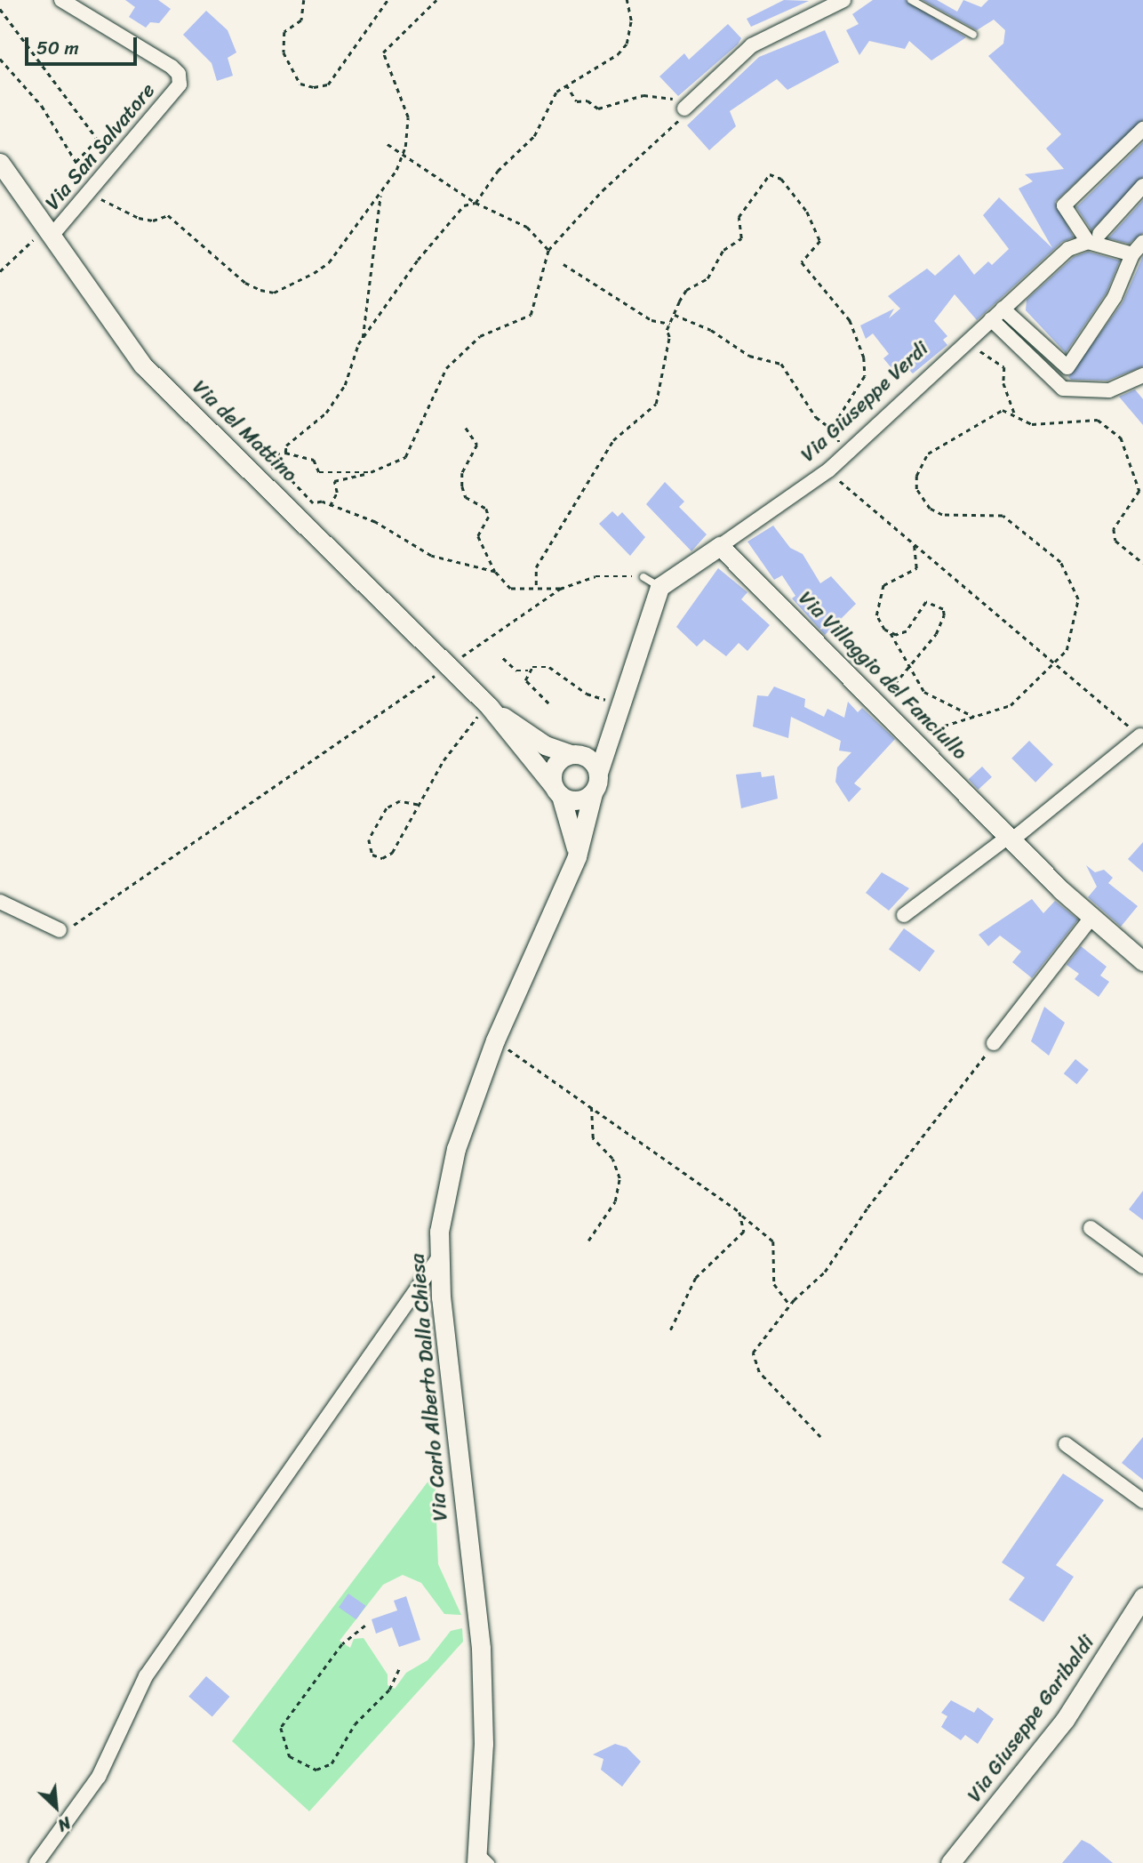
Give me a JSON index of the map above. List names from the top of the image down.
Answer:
{
  "streets": {
    "main road": [
      "Via Giuseppe Verdi",
      "Via del Mattino",
      "Via Villaggio del Fanciullo",
      "Via Carlo Alberto Dalla Chiesa",
      "Via Giuseppe Garibaldi"
    ],
    "street": ["Via San Salvatore"]
  },
  "crossings": [
    ["Via San Salvatore", "Via del Mattino"],
    ["Via Giuseppe Verdi", "Via Villaggio del Fanciullo"],
    ["Via del Mattino", "Via Carlo Alberto Dalla Chiesa"]
  ],
  "scale_bar": "50 m",
  "north": "bottom right"
}
